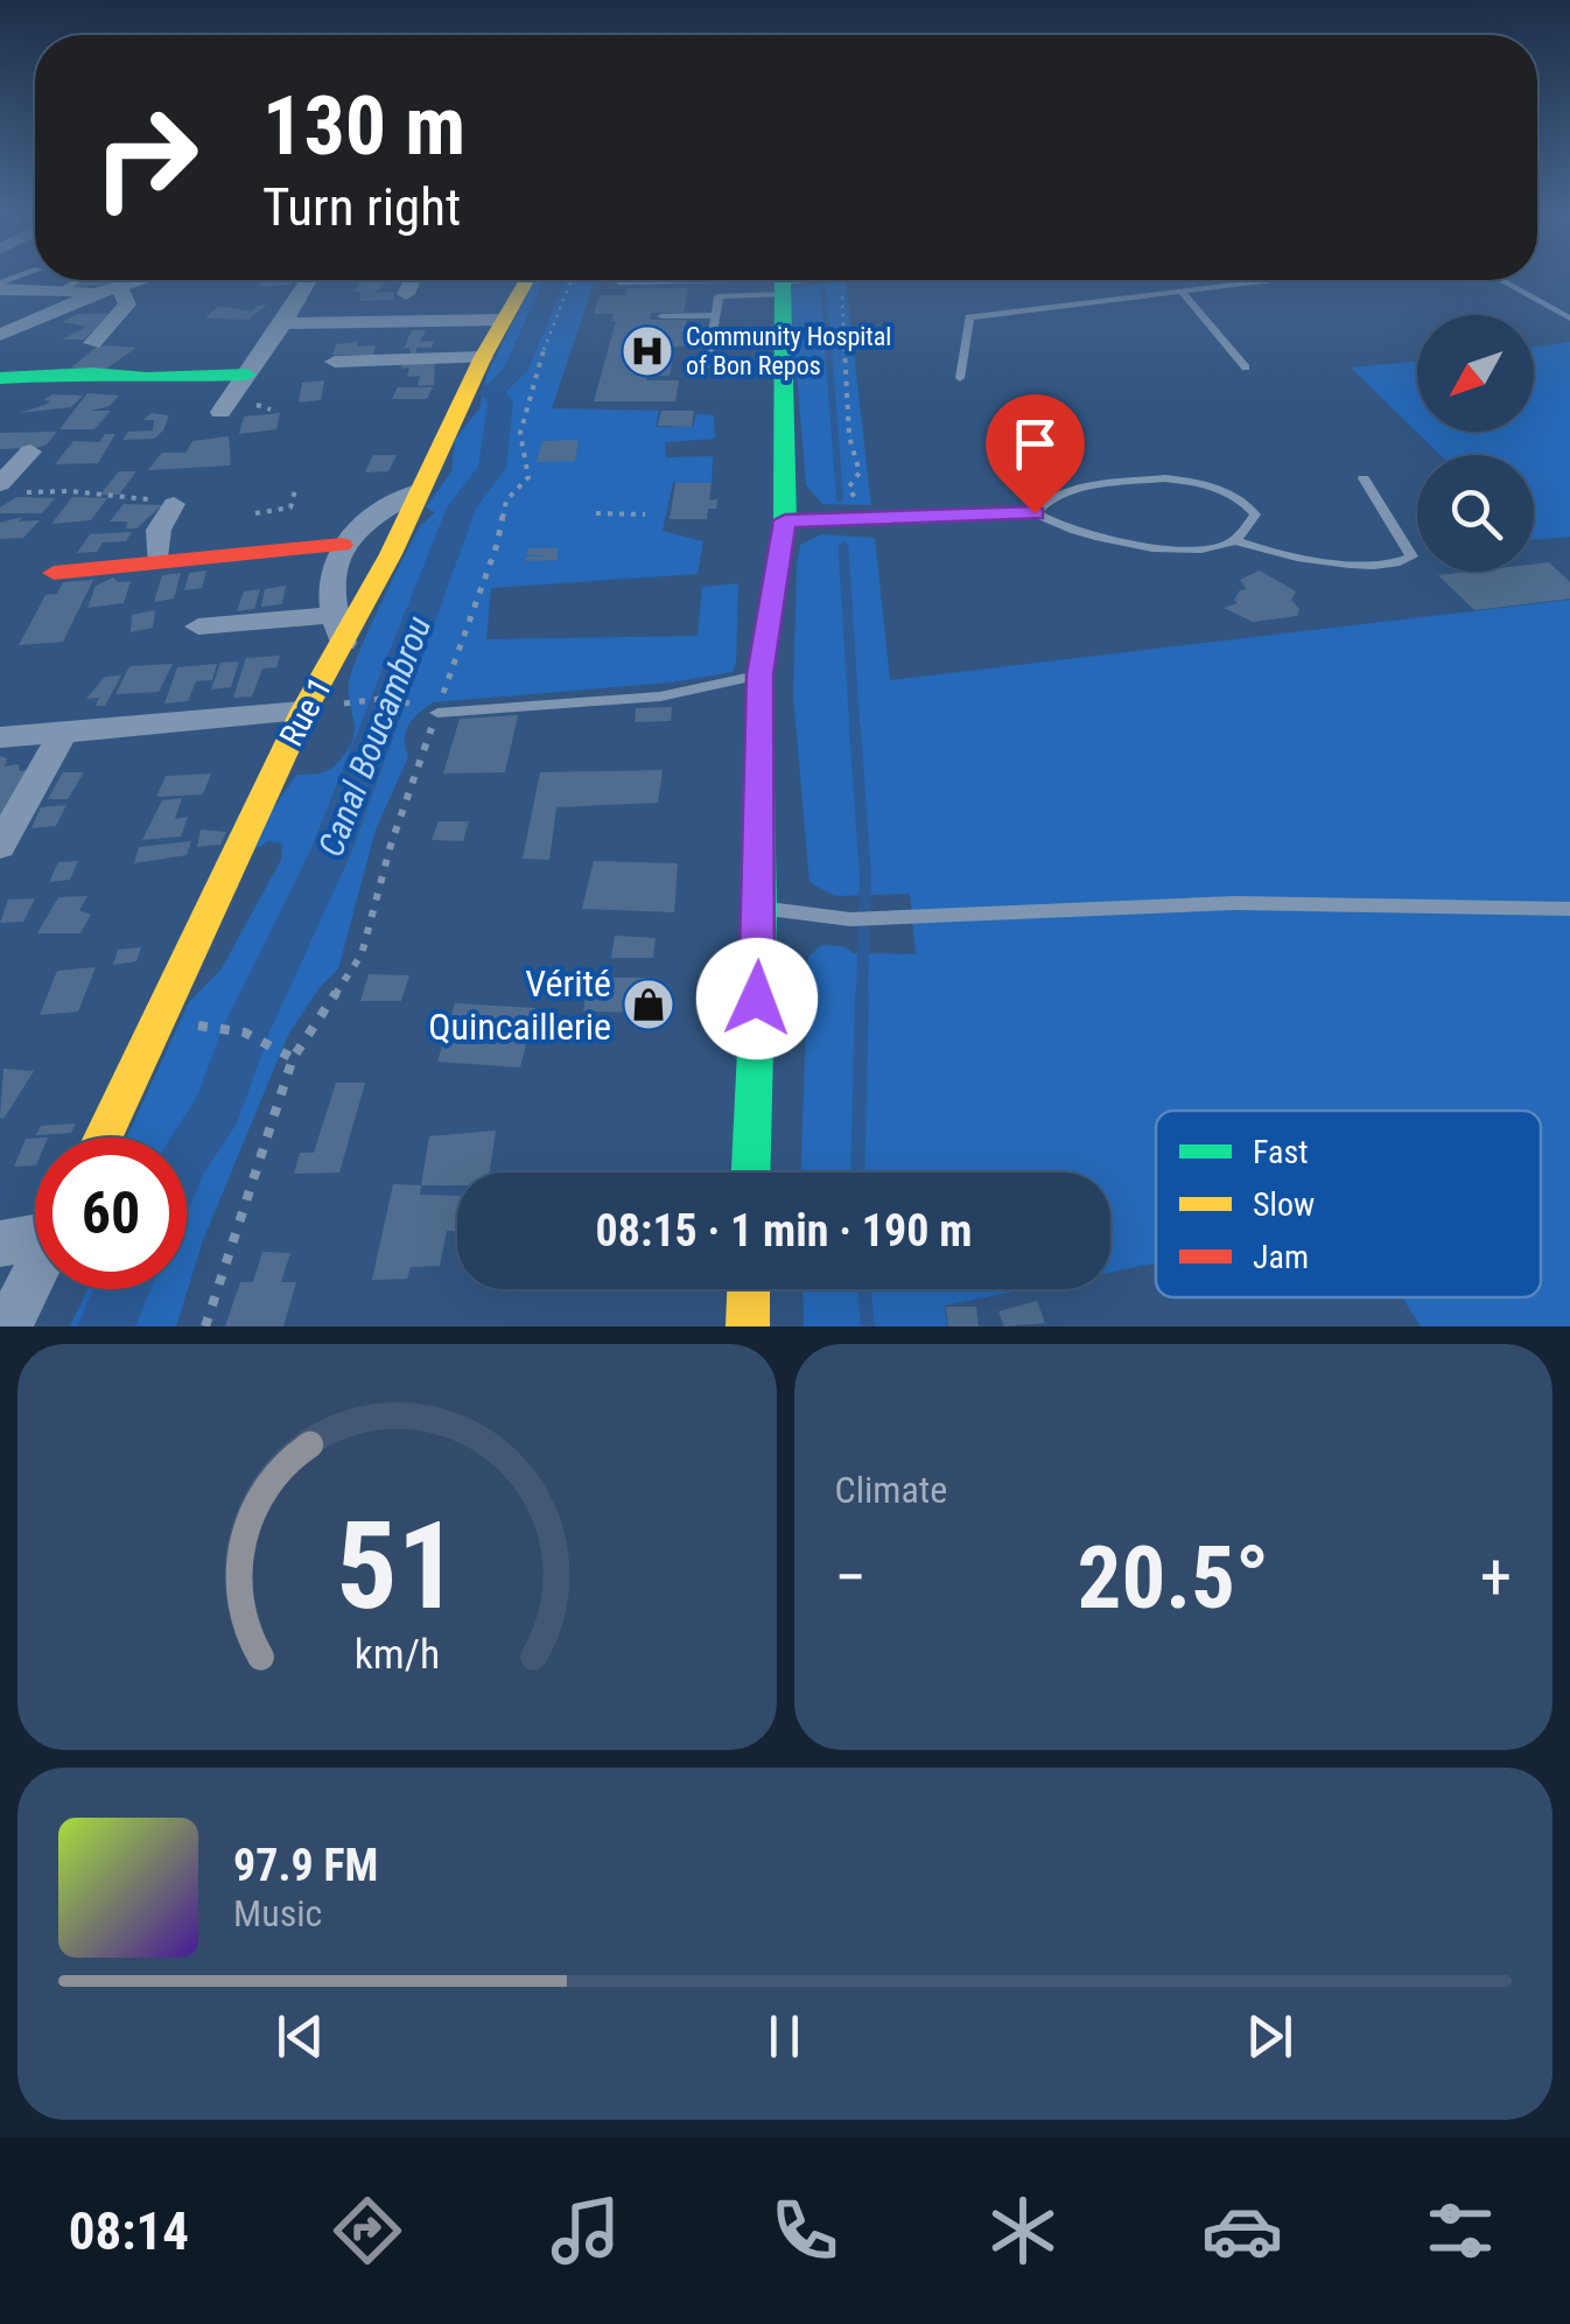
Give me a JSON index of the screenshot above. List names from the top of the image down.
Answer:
{
  "streets": {
    "street": ["Rue 1"]
  },
  "water": ["Canal Boucambrou"],
  "places": {
    "hospital": ["Community Hospital of Bon Repos"],
    "shop": ["Vérité Quincaillerie"]
  },
  "legend": ["Fast", "Slow", "Jam"],
  "north": "bottom left",
  "page": {
    "turn": ["130 m", "Turn right"],
    "limit": "60",
    "trip": "08:15 · 1 min · 190 m",
    "tile": "Climate",
    "heat": ["−", "20.5°", "+"],
    "song": ["97.9 FM", "Music"],
    "tabs": "08:14",
    "gauge": ["51", "km/h"]
  }
}
